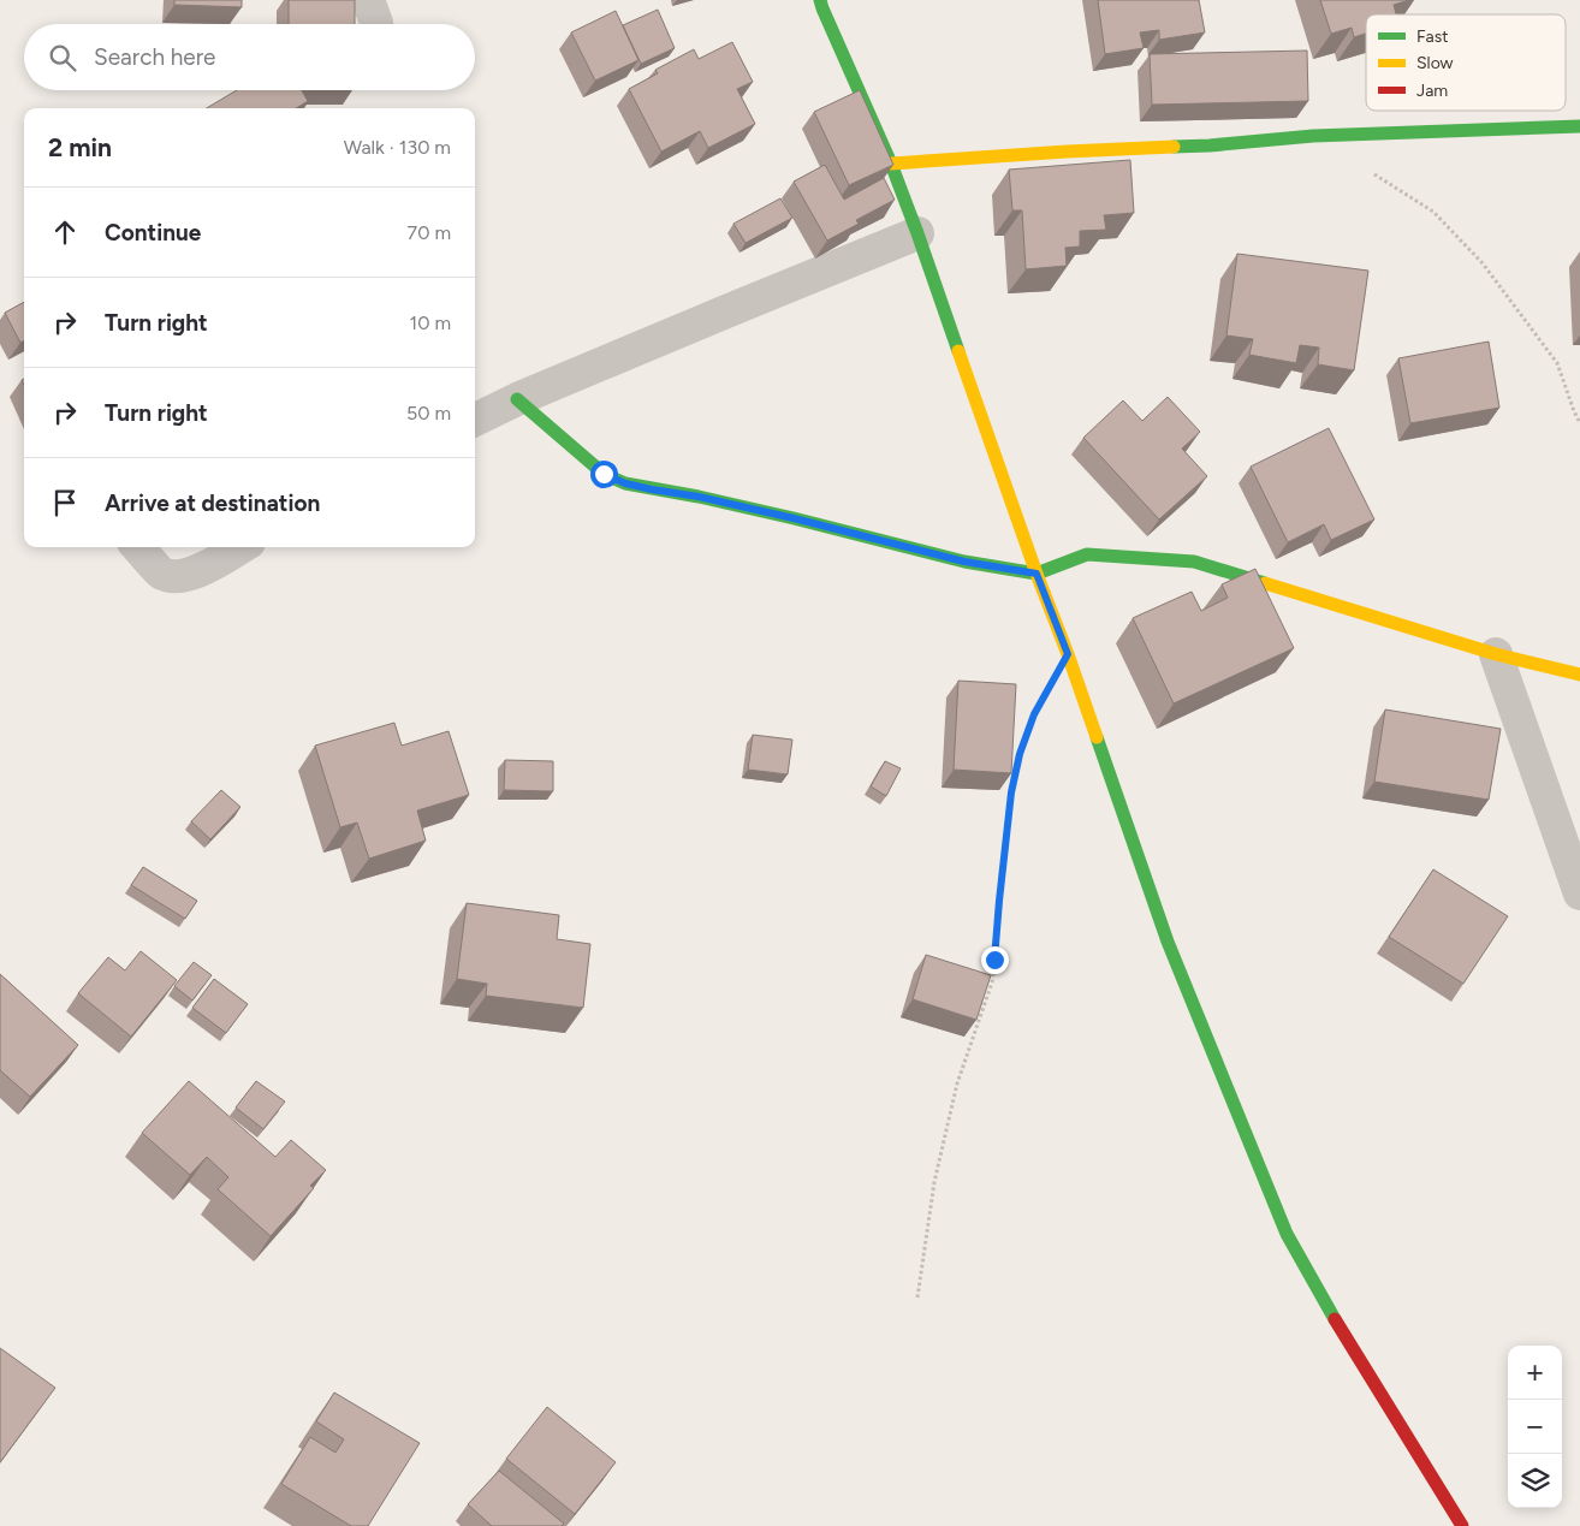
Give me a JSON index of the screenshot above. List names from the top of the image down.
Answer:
{
  "legend": ["Fast", "Slow", "Jam"],
  "page": {
    "search": "Search here",
    "heading": ["2 min", "Walk · 130 m"],
    "list": [
      ["Continue", "70 m"],
      ["Turn right", "10 m"],
      ["Turn right", "50 m"],
      "Arrive at destination"
    ],
    "map_buttons": ["+", "−"]
  }
}
